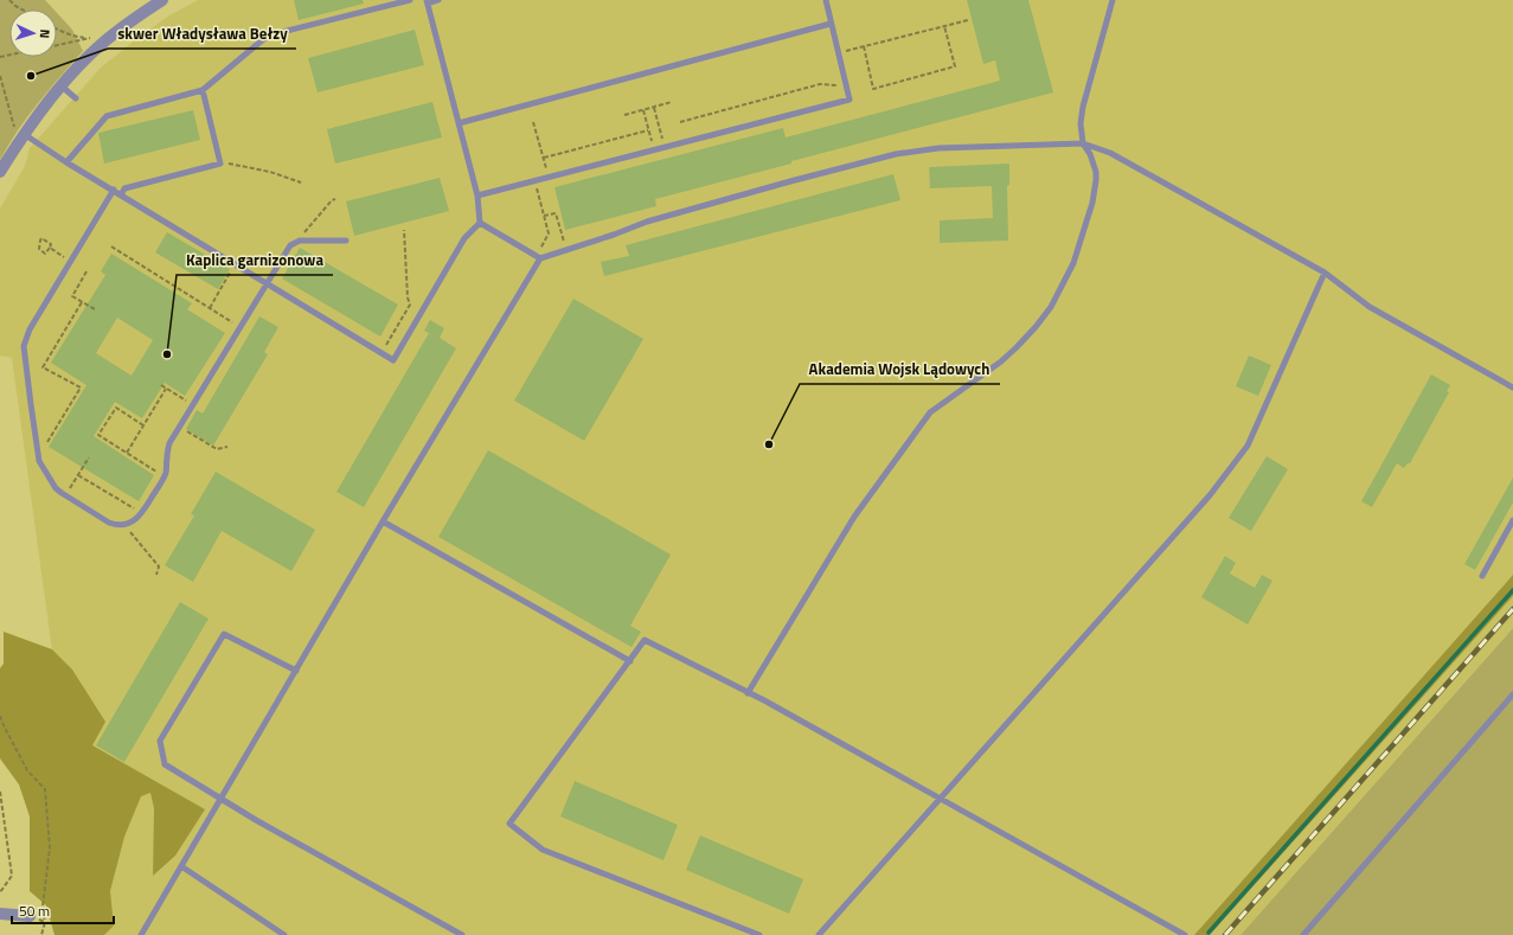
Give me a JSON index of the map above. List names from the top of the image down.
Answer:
{
  "places": ["skwer Władysława Bełzy", "Kaplica garnizonowa", "Akademia Wojsk Lądowych"],
  "scale_bar": "50 m",
  "north": "right"
}
